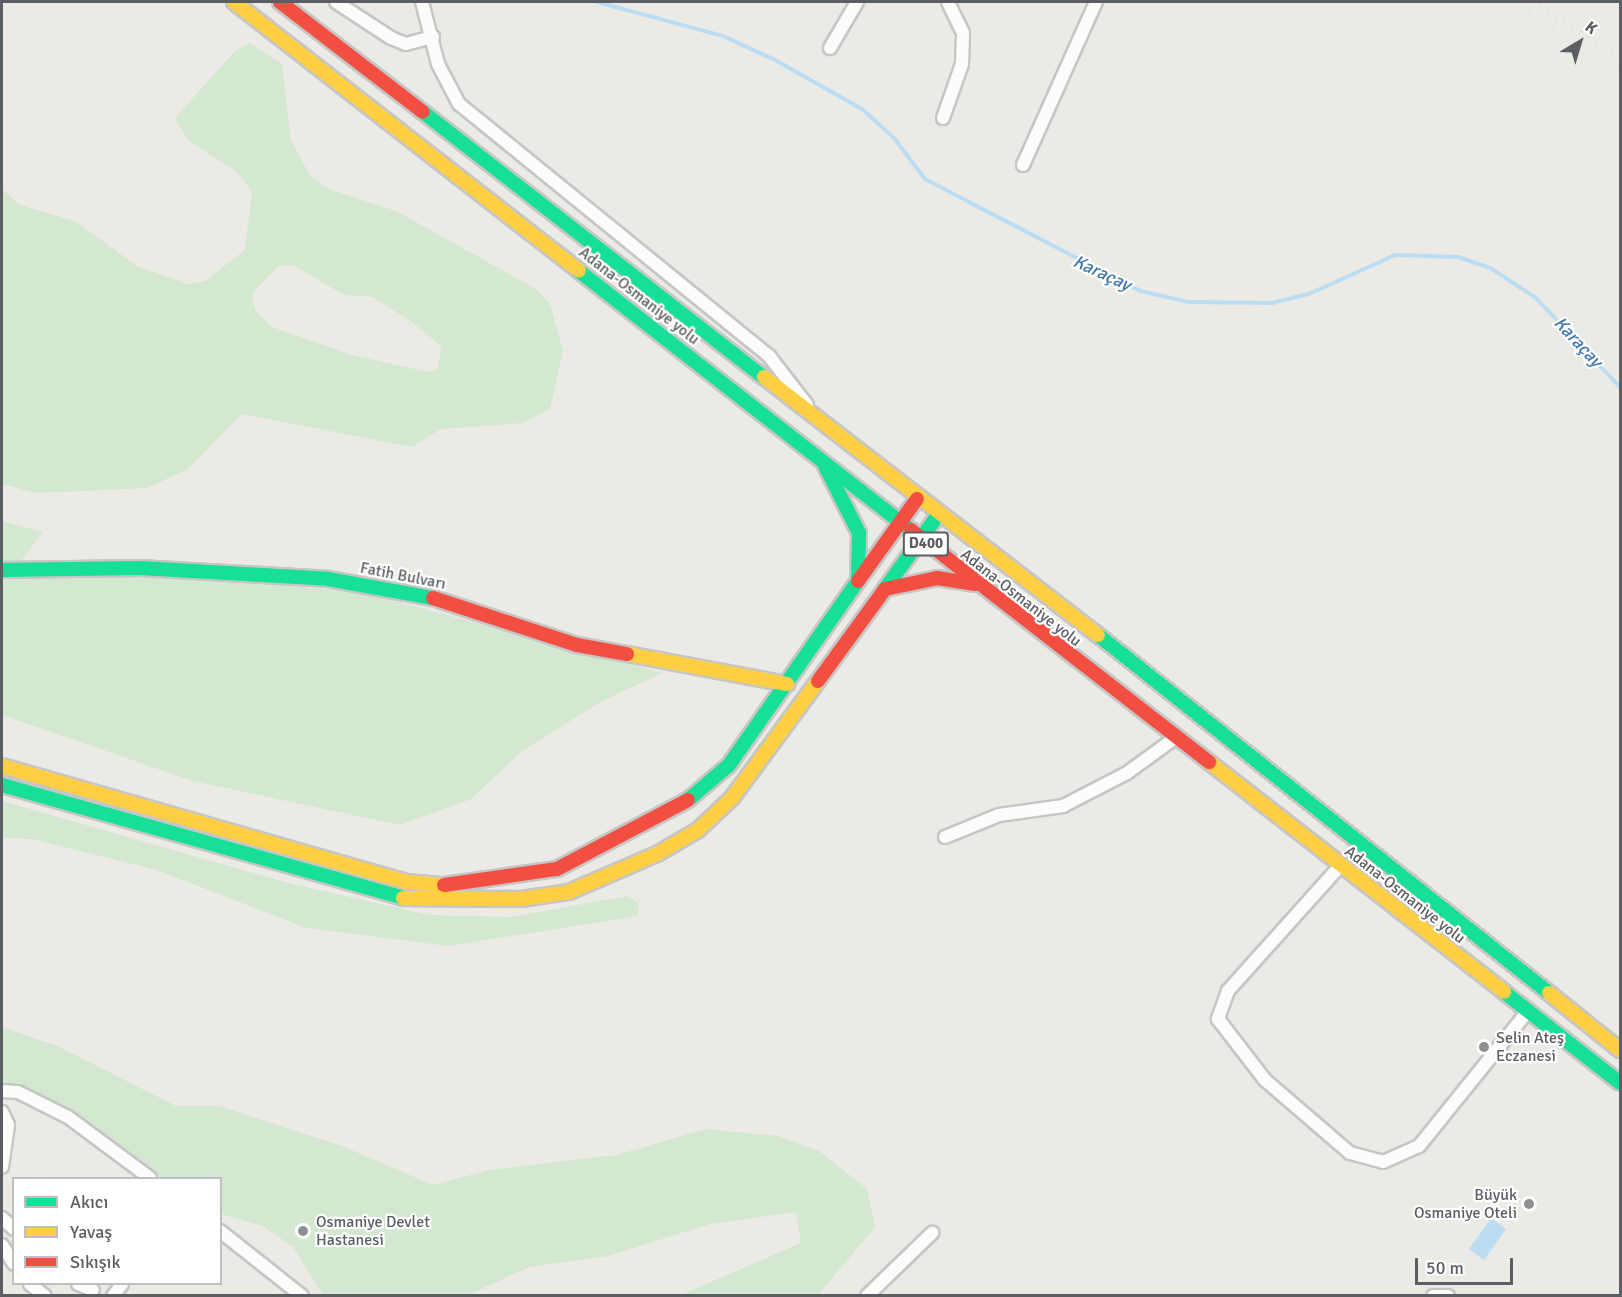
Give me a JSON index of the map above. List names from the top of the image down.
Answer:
{
  "streets": {
    "main road": ["Adana-Osmaniye yolu", "D400", "Fatih Bulvarı"]
  },
  "water": ["Karaçay"],
  "places": ["Selin Ateş Eczanesi", "Büyük Osmaniye Oteli", "Osmaniye Devlet Hastanesi"],
  "legend": ["Akıcı", "Yavaş", "Sıkışık"],
  "scale_bar": "50 m",
  "north": "top right"
}
